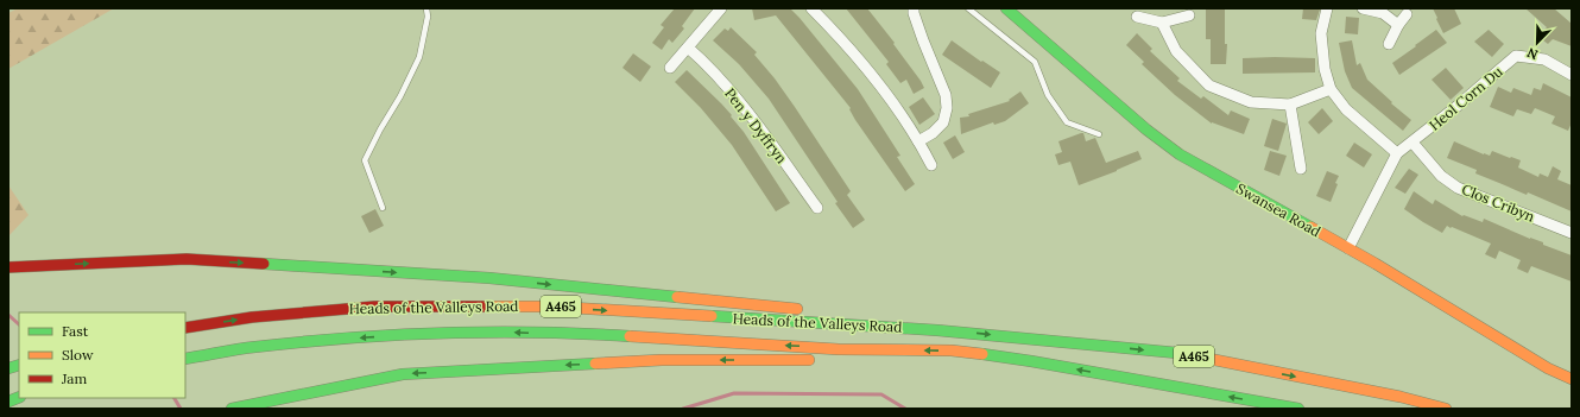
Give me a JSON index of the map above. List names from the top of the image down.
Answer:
{
  "streets": {
    "main road": ["Swansea Road", "A465", "Heads of the Valleys Road"],
    "street": ["Heol Corn Du", "Pen y Dyffryn", "Clos Cribyn"]
  },
  "crossings": [
    ["Heol Corn Du", "Clos Cribyn"]
  ],
  "legend": ["Fast", "Slow", "Jam"],
  "north": "bottom left"
}
